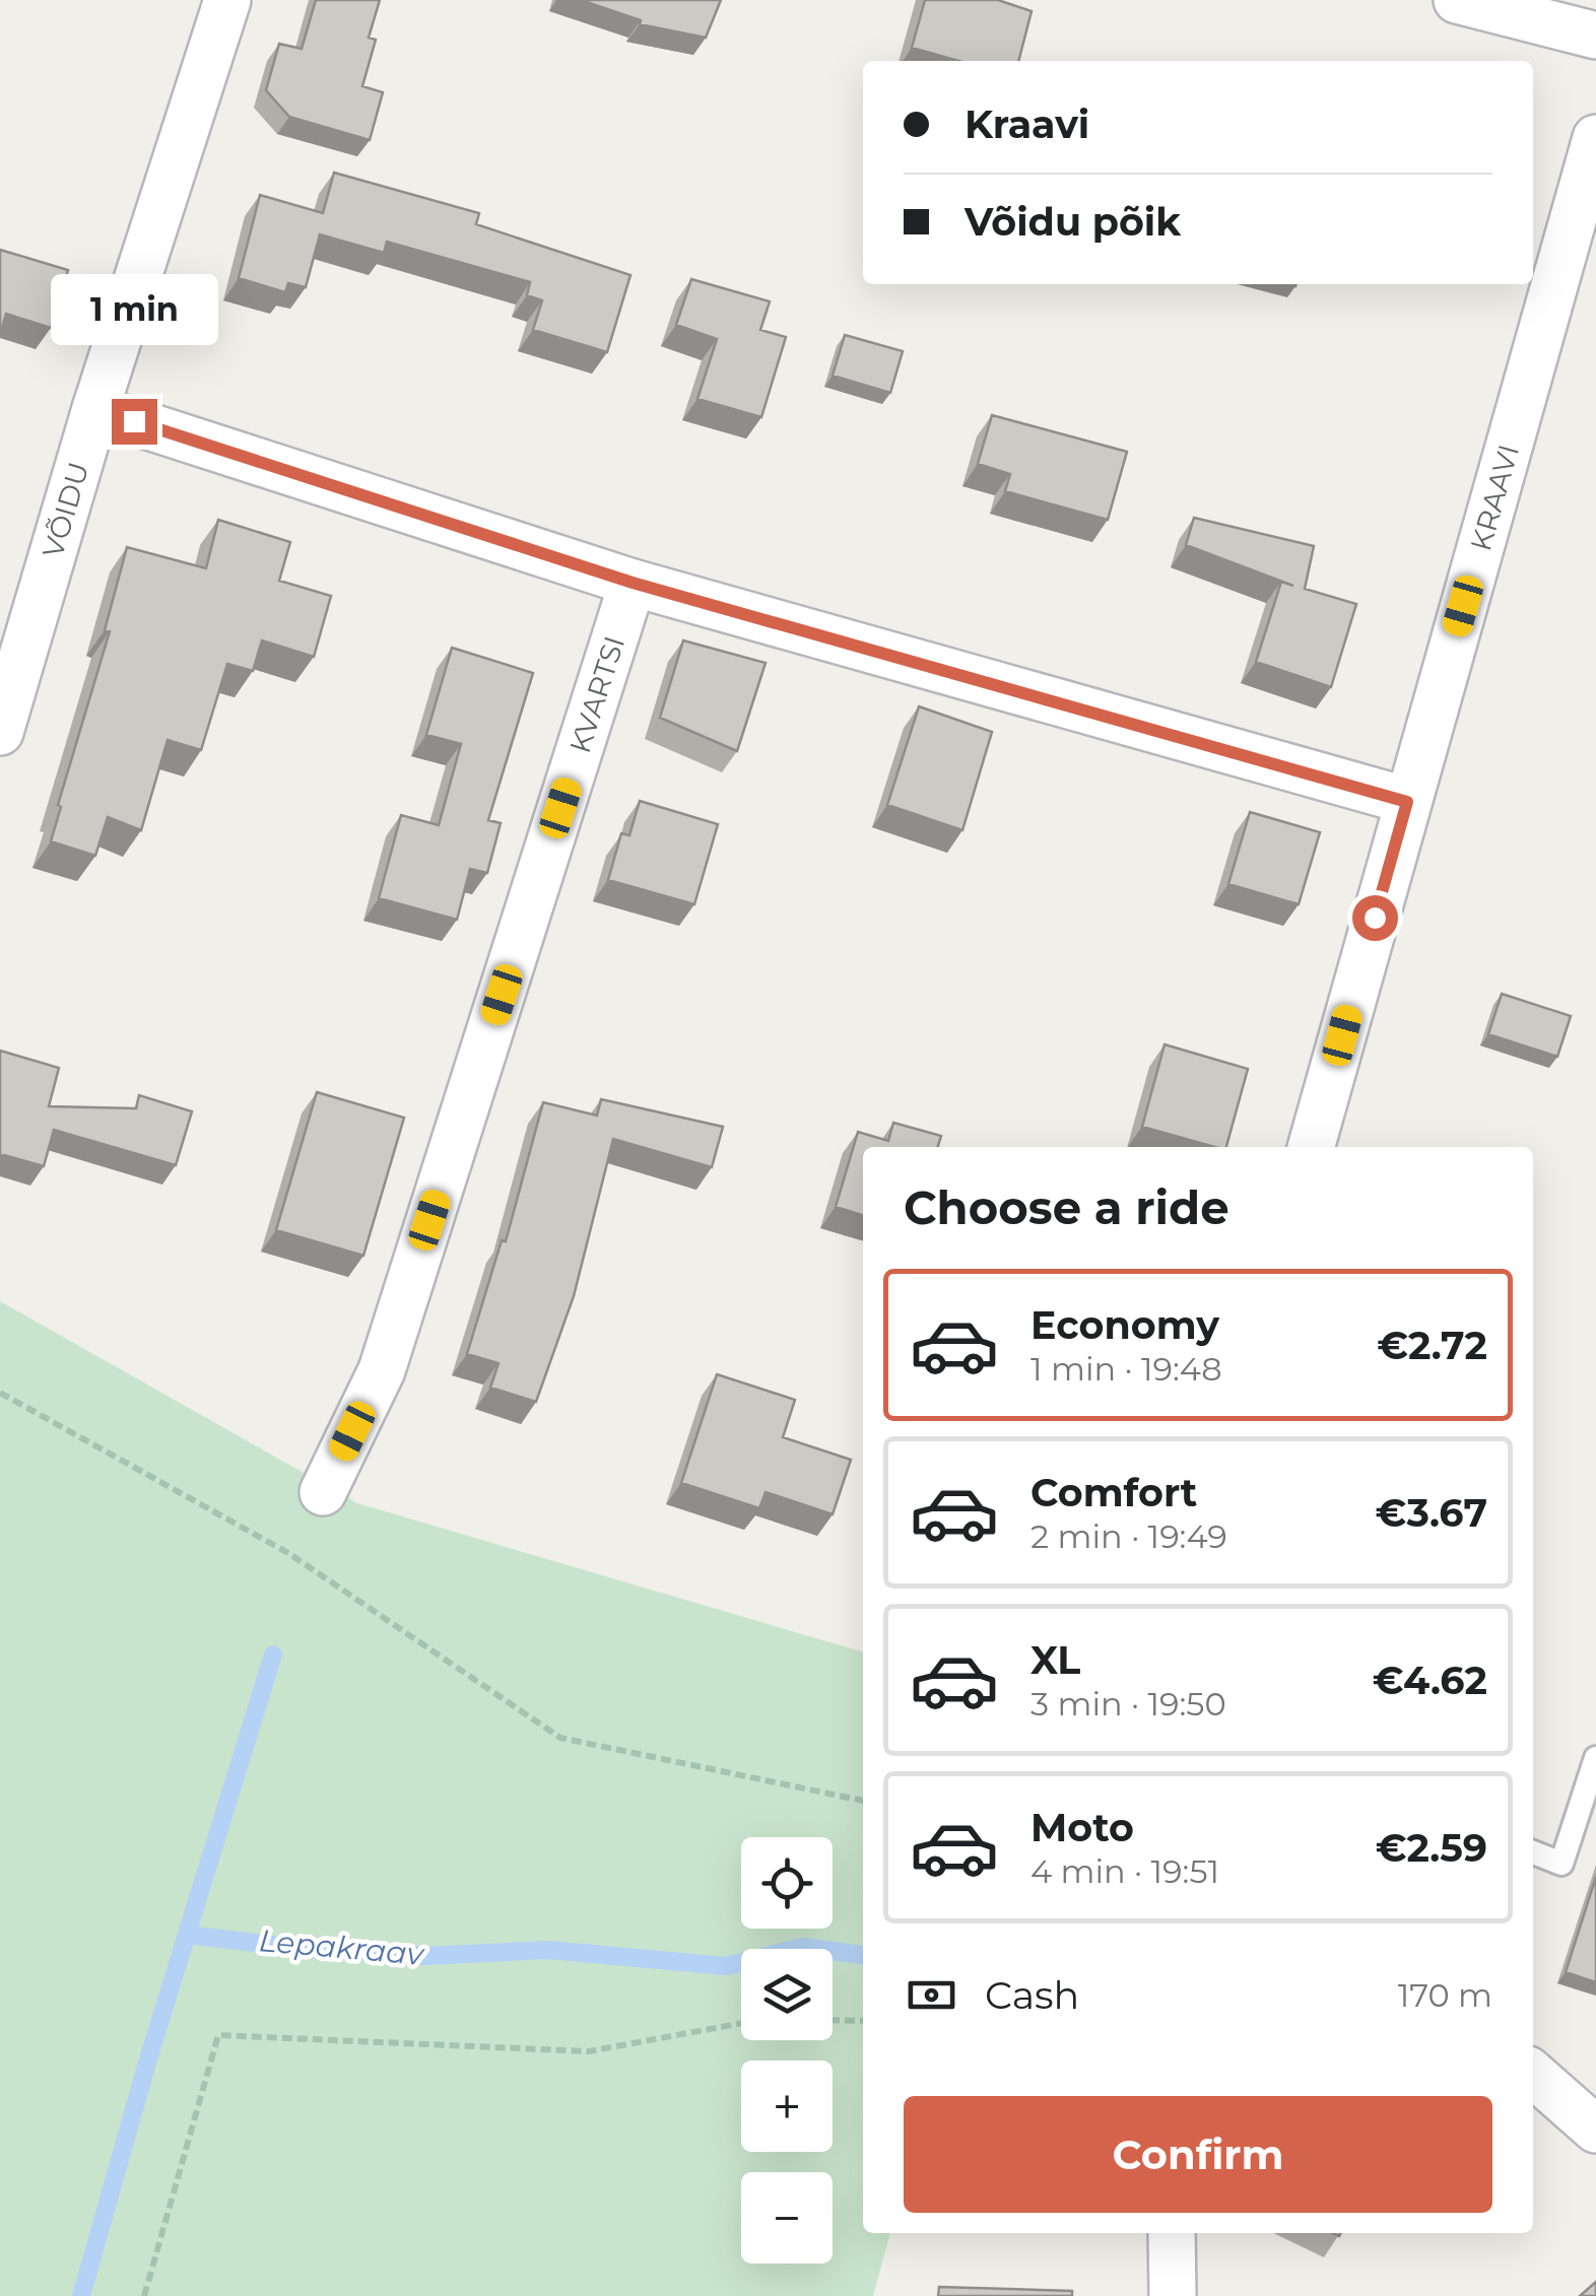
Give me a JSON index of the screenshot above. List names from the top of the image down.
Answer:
{
  "streets": {
    "street": ["KRAAVI", "VÕIDU", "KVARTSI"]
  },
  "water": ["Lepakraav"],
  "page": {
    "banner": ["Kraavi", "Võidu põik"],
    "bubble": "1 min",
    "heading": "Choose a ride",
    "list": [
      {
        "name": "Economy",
        "note": "1 min · 19:48",
        "value": "€2.72"
      },
      {
        "name": "Comfort",
        "note": "2 min · 19:49",
        "value": "€3.67"
      },
      {
        "name": "XL",
        "note": "3 min · 19:50",
        "value": "€4.62"
      },
      {
        "name": "Moto",
        "note": "4 min · 19:51",
        "value": "€2.59"
      }
    ],
    "map_buttons": ["+", "−"],
    "pay": ["Cash", "170 m"],
    "buttons": "Confirm"
  }
}
